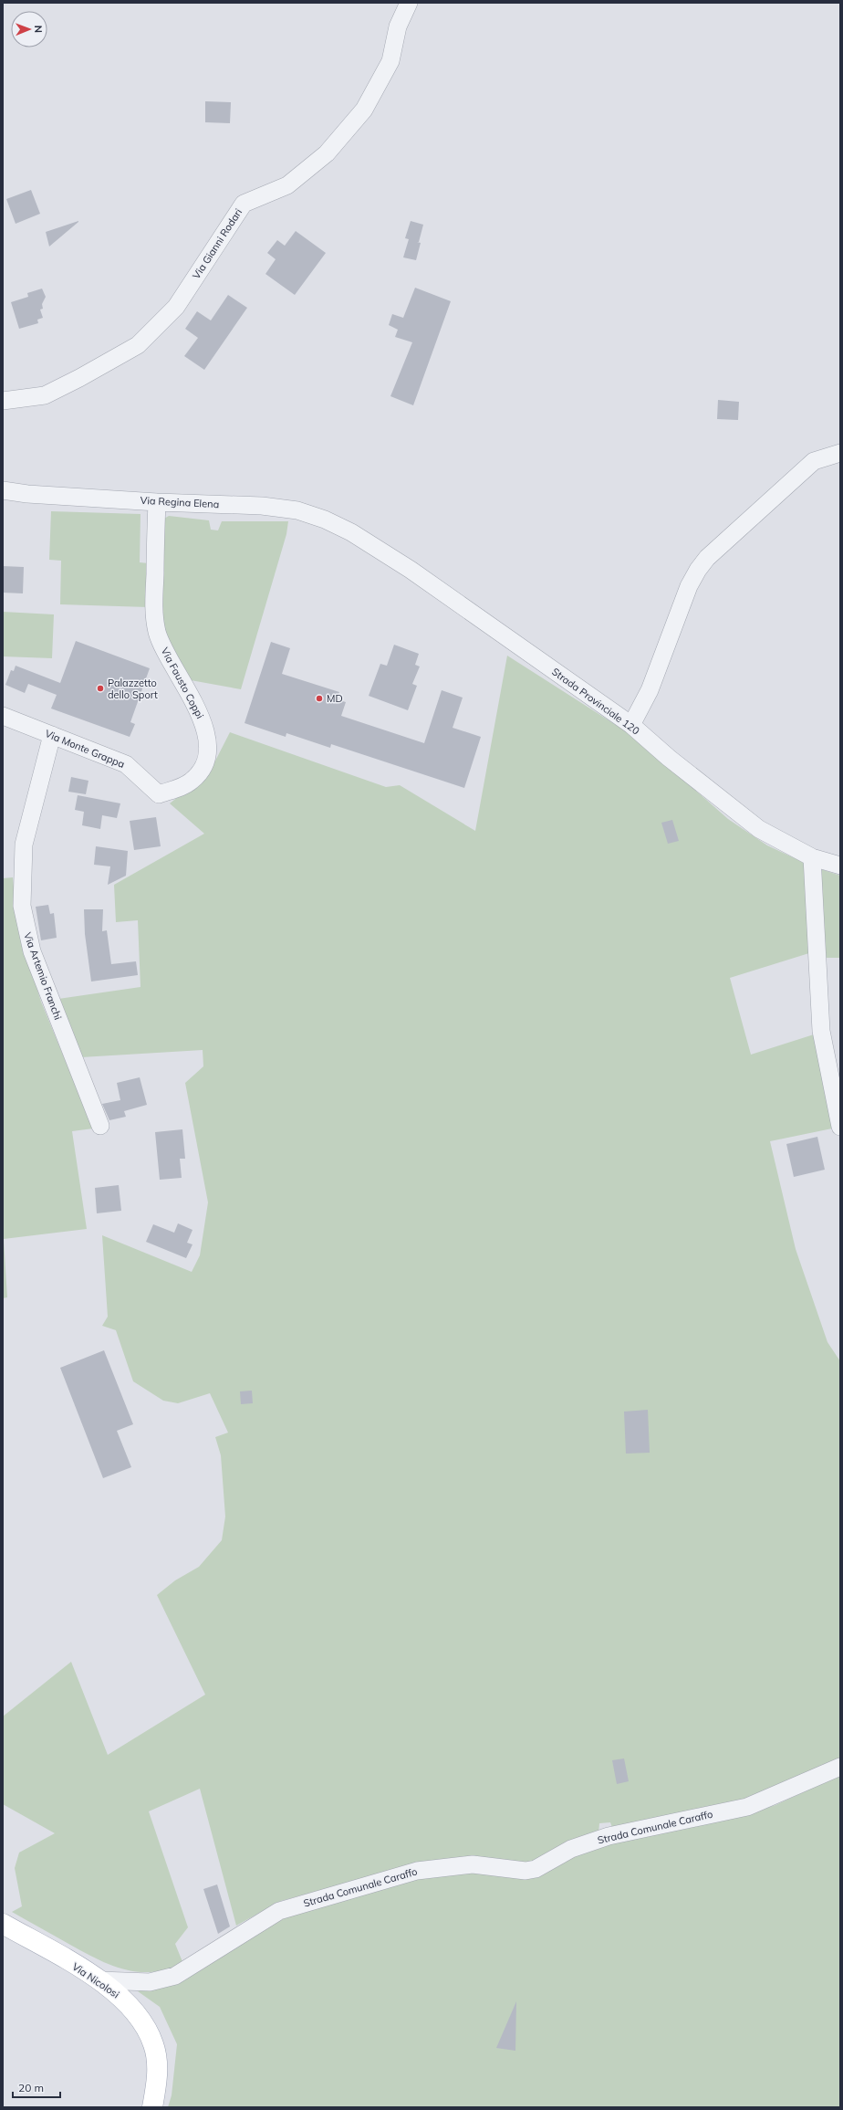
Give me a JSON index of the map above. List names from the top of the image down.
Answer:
{
  "streets": {
    "main road": ["Via Nicolosi"],
    "street": [
      "Via Gianni Rodari",
      "Via Regina Elena",
      "Via Fausto Coppi",
      "Strada Provinciale 120",
      "Via Monte Grappa",
      "Via Artemio Franchi",
      "Strada Comunale Caraffo"
    ]
  },
  "crossings": [
    ["Via Regina Elena", "Via Fausto Coppi"],
    ["Via Regina Elena", "Strada Provinciale 120"],
    ["Via Fausto Coppi", "Via Monte Grappa"],
    ["Via Monte Grappa", "Via Artemio Franchi"],
    ["Strada Comunale Caraffo", "Via Nicolosi"]
  ],
  "places": ["Palazzetto dello Sport", "MD"],
  "scale_bar": "20 m",
  "north": "right"
}
